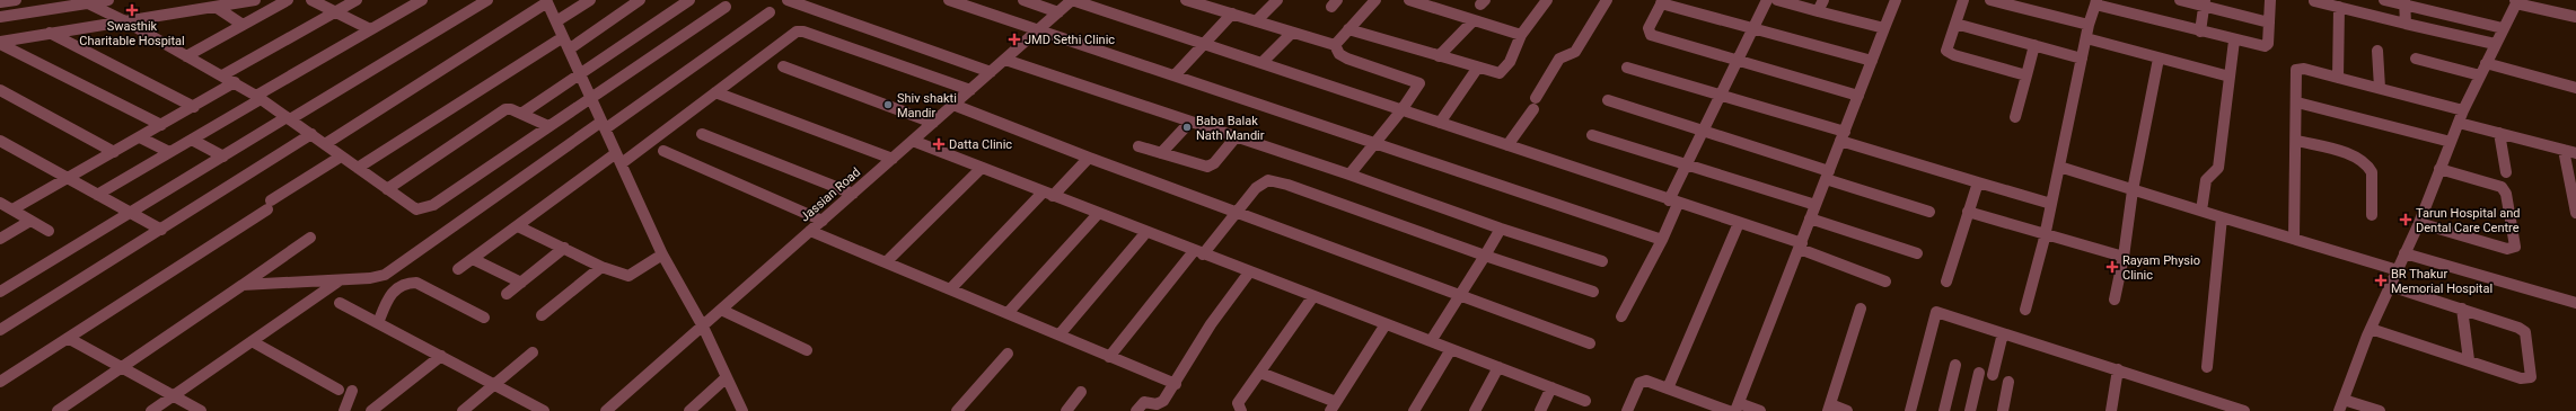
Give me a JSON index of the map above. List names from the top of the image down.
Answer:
{
  "streets": {
    "street": ["Jassian Road"]
  },
  "places": {
    "health": [
      "Swasthik Charitable Hospital",
      "JMD Sethi Clinic",
      "Datta Clinic",
      "Tarun Hospital and Dental Care Centre",
      "Rayam Physio Clinic",
      "BR Thakur Memorial Hospital"
    ],
    "other": ["Shiv shakti Mandir", "Baba Balak Nath Mandir"]
  }
}
